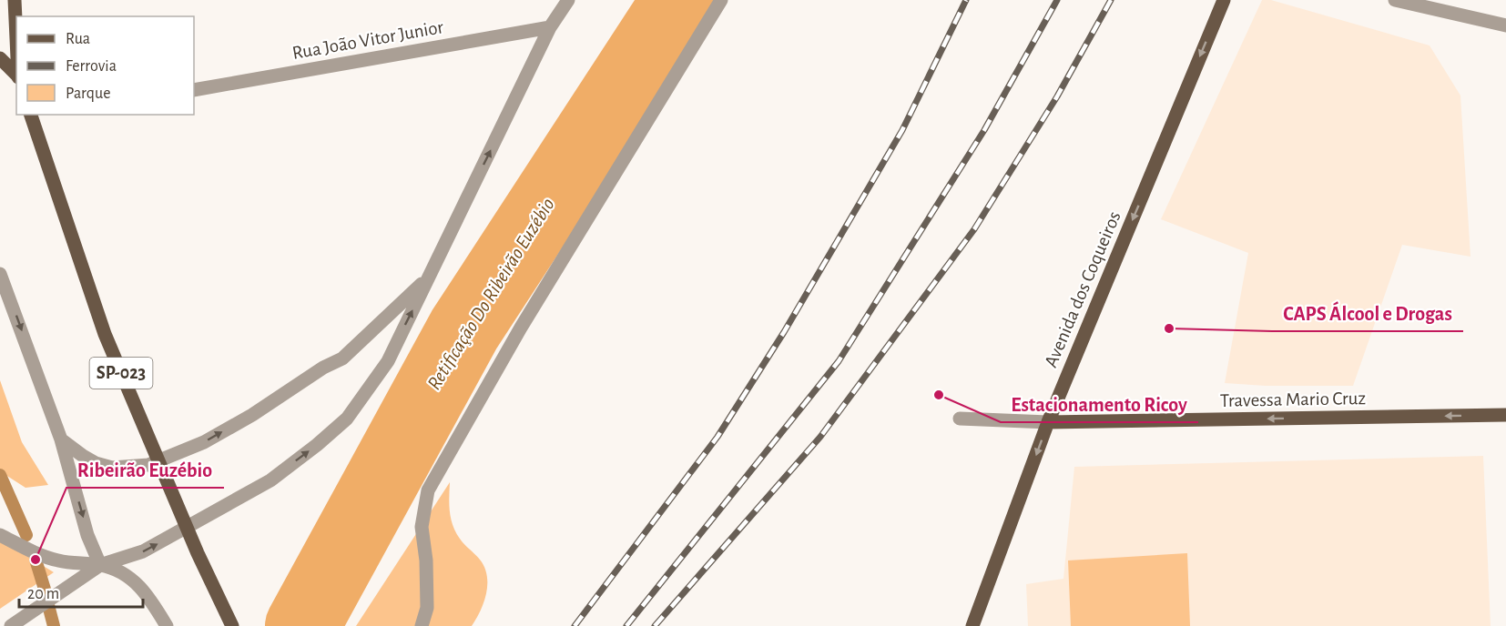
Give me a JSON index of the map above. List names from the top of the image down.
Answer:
{
  "streets": {
    "main road": ["Avenida dos Coqueiros", "SP-023", "Travessa Mario Cruz"],
    "street": ["Rua João Vitor Junior"]
  },
  "crossings": [
    ["Avenida dos Coqueiros", "Travessa Mario Cruz"]
  ],
  "one_way": ["Avenida dos Coqueiros", "Travessa Mario Cruz"],
  "water": ["Retificação Do Ribeirão Euzébio"],
  "places": ["CAPS Álcool e Drogas", "Estacionamento Ricoy", "Ribeirão Euzébio"],
  "legend": ["Rua", "Ferrovia", "Parque"],
  "scale_bar": "20 m"
}
